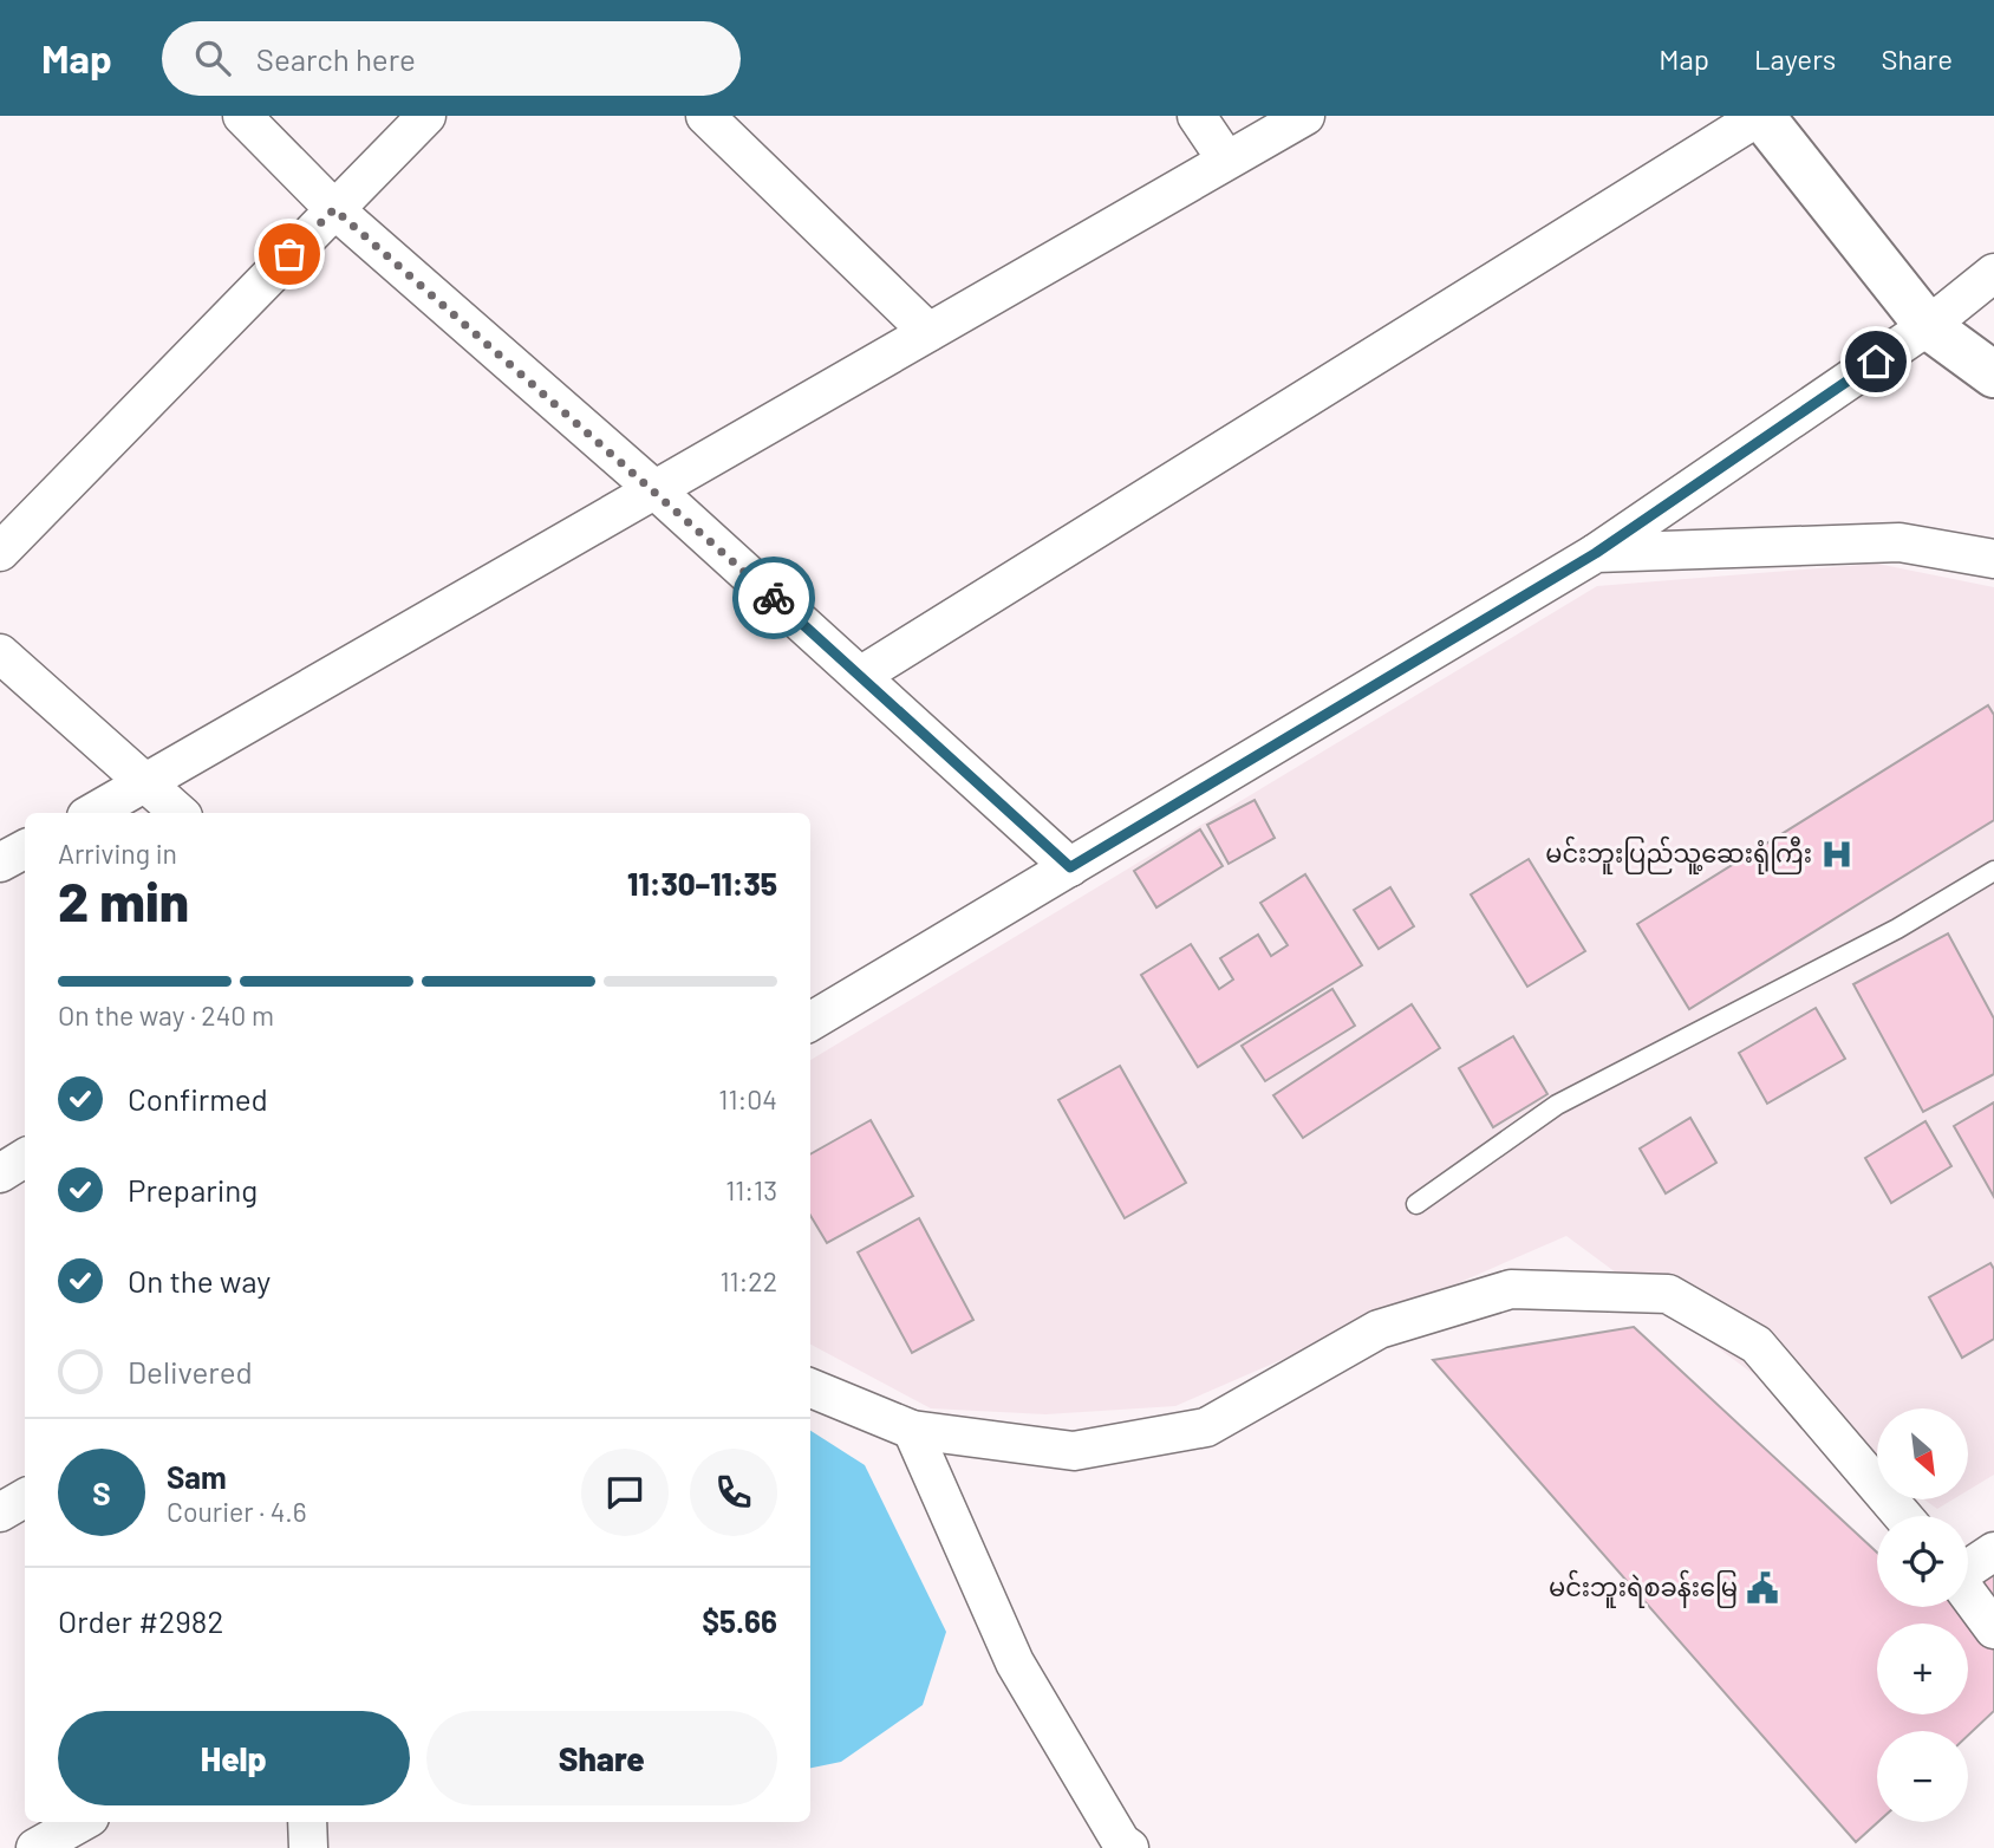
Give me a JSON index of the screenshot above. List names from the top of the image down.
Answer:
{
  "places": {
    "hospital": ["မင်းဘူးပြည်သူ့ဆေးရုံကြီး"],
    "public building": ["မင်းဘူးရဲစခန်းမြေ"]
  },
  "north": "bottom right",
  "page": {
    "header": "Map",
    "search": "Search here",
    "nav": ["Map", "Layers", "Share"],
    "heading": ["2 min", "Arriving in", "11:30–11:35"],
    "panel": [
      "Sam",
      "Courier · 4.6",
      "Order #2982",
      "$5.66"
    ],
    "bar": "On the way · 240 m",
    "list": [
      ["Confirmed", "11:04"],
      ["Preparing", "11:13"],
      ["On the way", "11:22"],
      "Delivered"
    ],
    "map_buttons": ["+", "−"],
    "round": "S",
    "buttons": ["Help", "Share"]
  }
}
